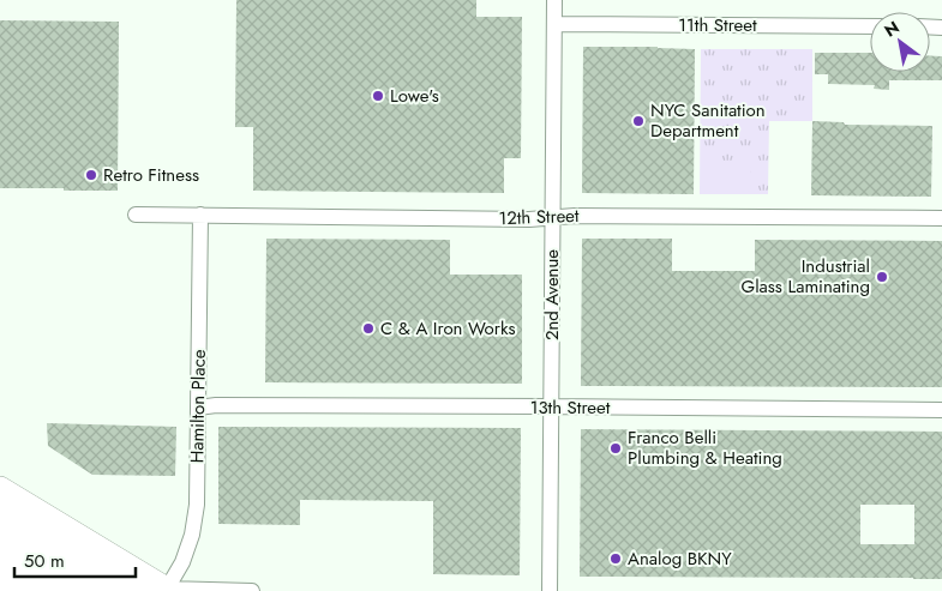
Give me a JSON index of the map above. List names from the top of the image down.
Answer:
{
  "streets": {
    "street": [
      "11th Street",
      "12th Street",
      "2nd Avenue",
      "Hamilton Place",
      "13th Street"
    ]
  },
  "crossings": [
    ["11th Street", "2nd Avenue"],
    ["12th Street", "2nd Avenue"],
    ["12th Street", "Hamilton Place"],
    ["2nd Avenue", "13th Street"],
    ["Hamilton Place", "13th Street"]
  ],
  "places": [
    "Lowe's",
    "NYC Sanitation Department",
    "Retro Fitness",
    "Industrial Glass Laminating",
    "C & A Iron Works",
    "Franco Belli Plumbing & Heating",
    "Analog BKNY"
  ],
  "scale_bar": "50 m",
  "north": "top left"
}
